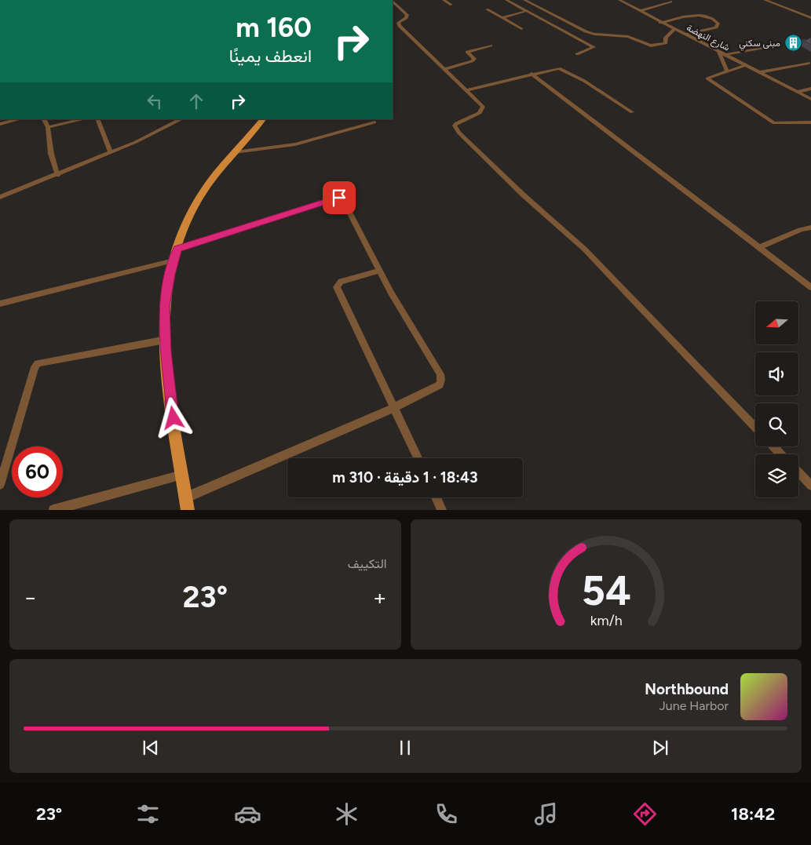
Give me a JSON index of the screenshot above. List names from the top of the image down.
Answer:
{
  "streets": {
    "street": ["شارع النهضة"]
  },
  "places": {
    "building": ["مبنى سكني"]
  },
  "north": "left",
  "page": {
    "turn": ["160 m", "انعطف يمينًا"],
    "limit": "60",
    "trip": "18:43 · 1 دقيقة · 310 m",
    "tile": "التكييف",
    "heat": ["−", "23°", "+"],
    "song": ["Northbound", "June Harbor"],
    "tabs": ["18:42", "23°"],
    "gauge": ["54", "km/h"]
  }
}
